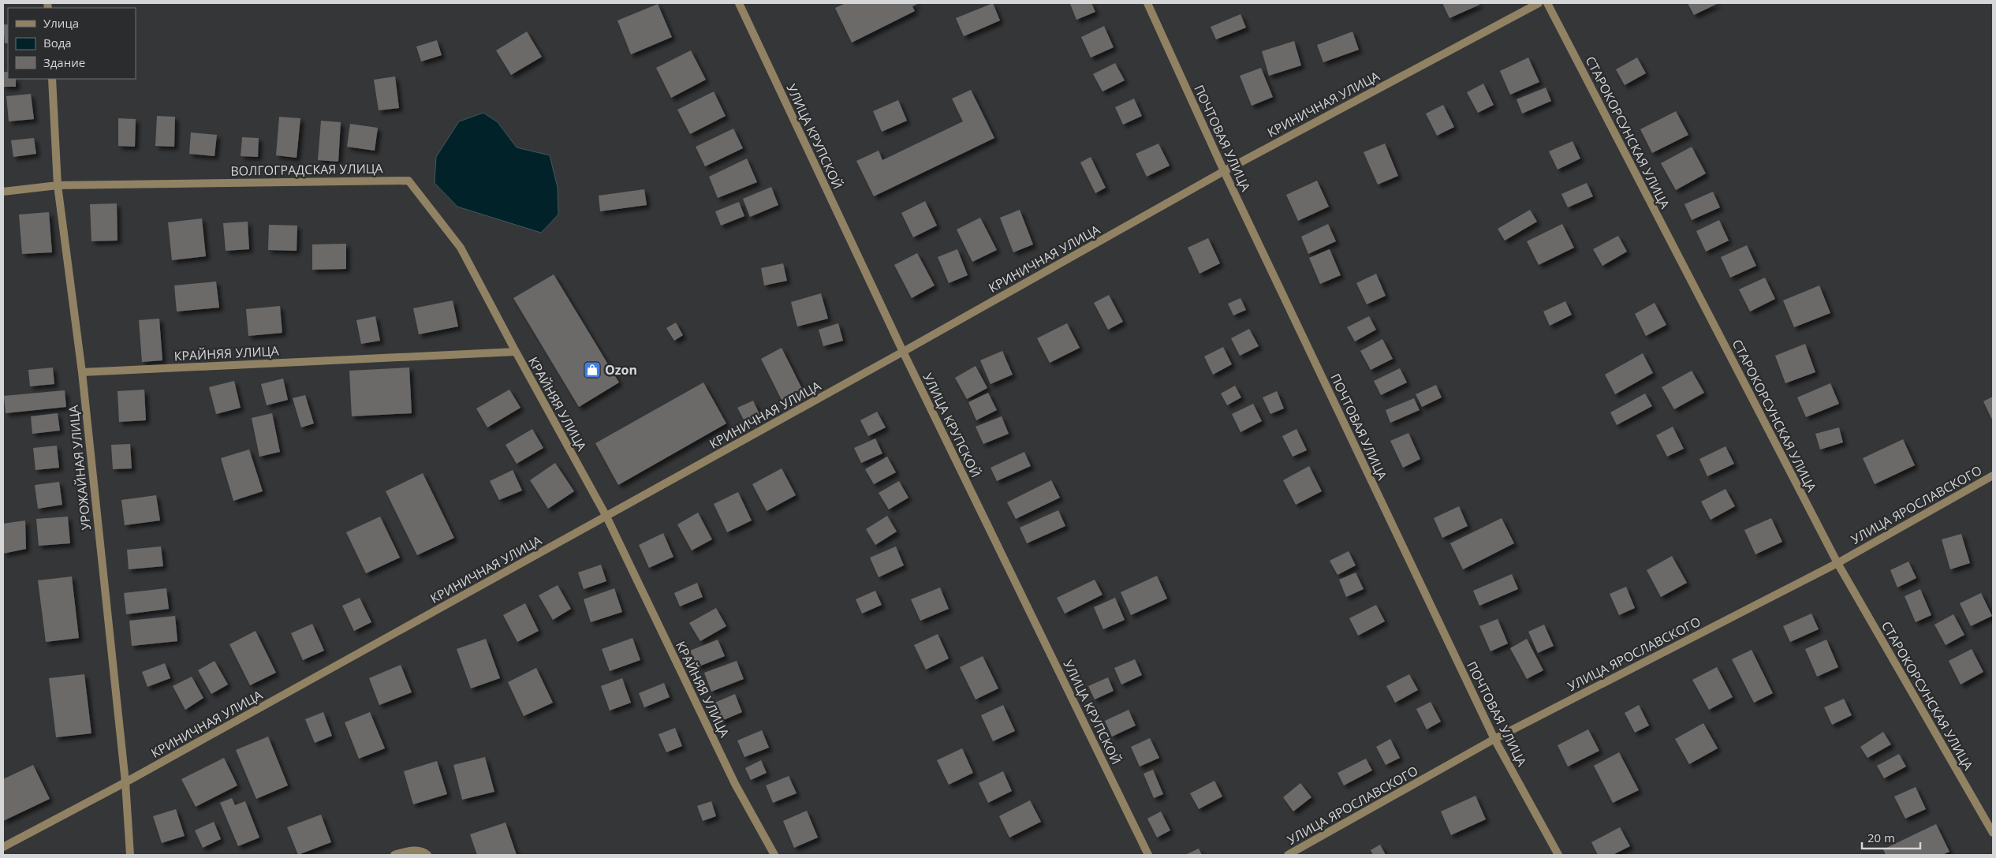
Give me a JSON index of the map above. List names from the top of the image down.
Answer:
{
  "streets": {
    "street": [
      "КРИНИЧНАЯ УЛИЦА",
      "СТАРОКОРСУНСКАЯ УЛИЦА",
      "УЛИЦА КРУПСКОЙ",
      "ПОЧТОВАЯ УЛИЦА",
      "ВОЛГОГРАДСКАЯ УЛИЦА",
      "КРАЙНЯЯ УЛИЦА",
      "УРОЖАЙНАЯ УЛИЦА",
      "УЛИЦА ЯРОСЛАВСКОГО"
    ]
  },
  "crossings": [
    ["КРИНИЧНАЯ УЛИЦА", "УЛИЦА КРУПСКОЙ"],
    ["КРИНИЧНАЯ УЛИЦА", "ПОЧТОВАЯ УЛИЦА"],
    ["КРИНИЧНАЯ УЛИЦА", "КРАЙНЯЯ УЛИЦА"],
    ["КРИНИЧНАЯ УЛИЦА", "УРОЖАЙНАЯ УЛИЦА"],
    ["СТАРОКОРСУНСКАЯ УЛИЦА", "УЛИЦА ЯРОСЛАВСКОГО"],
    ["ПОЧТОВАЯ УЛИЦА", "УЛИЦА ЯРОСЛАВСКОГО"],
    ["ВОЛГОГРАДСКАЯ УЛИЦА", "КРАЙНЯЯ УЛИЦА"],
    ["ВОЛГОГРАДСКАЯ УЛИЦА", "УРОЖАЙНАЯ УЛИЦА"],
    ["КРАЙНЯЯ УЛИЦА", "УРОЖАЙНАЯ УЛИЦА"]
  ],
  "places": {
    "shop": ["Ozon"]
  },
  "legend": ["Улица", "Вода", "Здание"],
  "scale_bar": "20 m"
}
